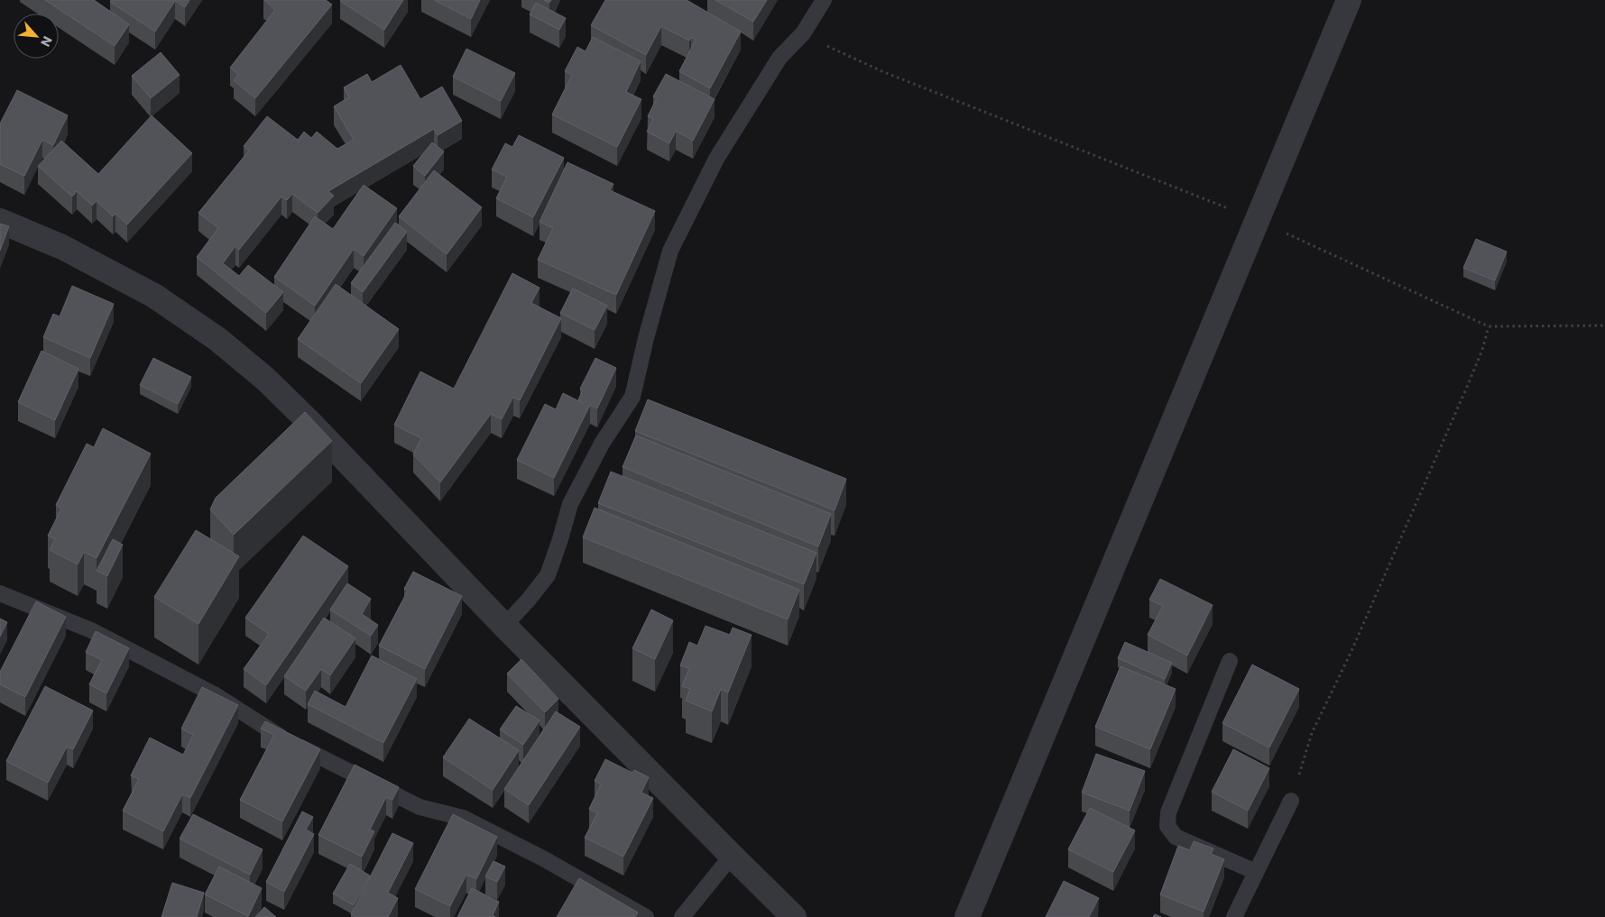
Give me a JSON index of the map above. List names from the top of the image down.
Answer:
{
  "north": "bottom right"
}
